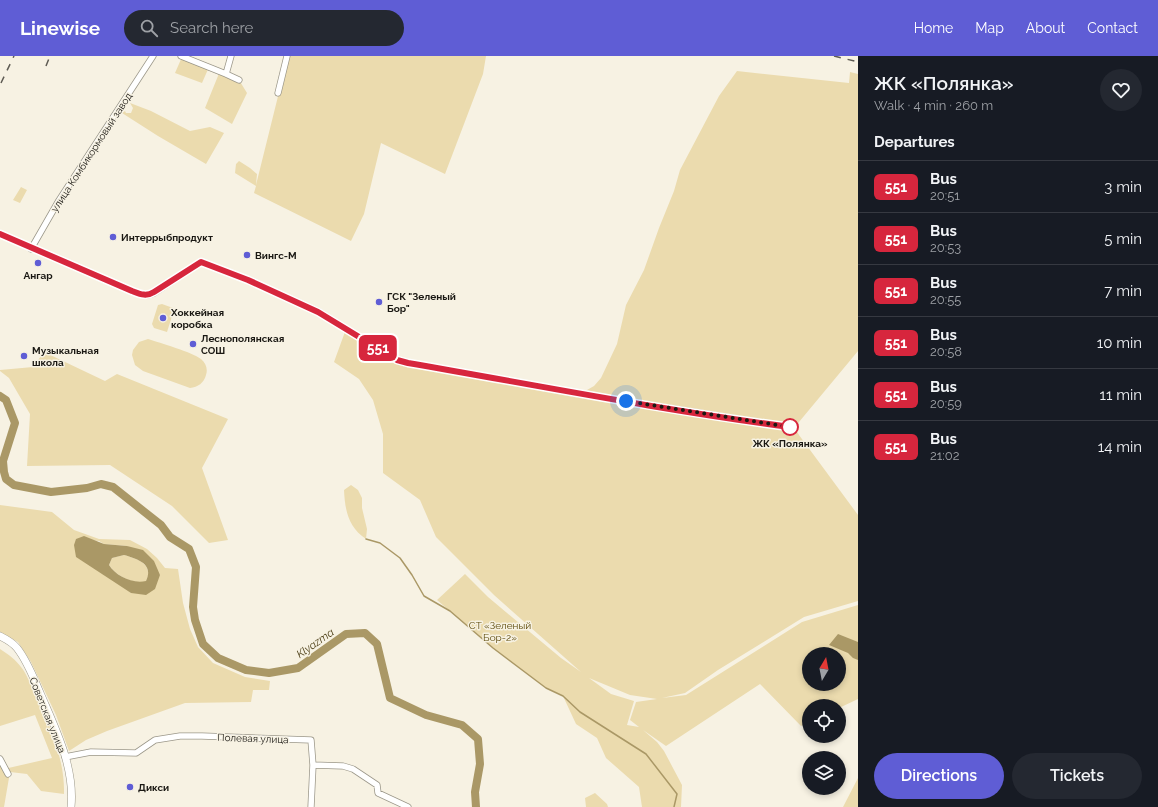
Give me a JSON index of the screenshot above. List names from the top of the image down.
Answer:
{
  "streets": {
    "main road": ["Советская улица"],
    "street": ["улица Комбикормовый завод", "Полевая улица"]
  },
  "crossings": [
    ["Советская улица", "Полевая улица"]
  ],
  "water": ["Klyazma"],
  "parks": ["СТ «Зеленый Бор-2»"],
  "places": [
    "Интеррыбпродукт",
    "Вингс-М",
    "Ангар",
    "ГСК \"Зеленый Бор\"",
    "Хоккейная коробка",
    "Леснополянская СОШ",
    "Музыкальная школа",
    "ЖК «Полянка»",
    "Дикси"
  ],
  "lines": ["bus line 551"],
  "north": "top",
  "page": {
    "header": "Linewise",
    "search": "Search here",
    "nav": [
      "Home",
      "Map",
      "About",
      "Contact"
    ],
    "on_map": "551",
    "heading": [
      ["ЖК «Полянка»", "Walk · 4 min · 260 m"],
      "Departures"
    ],
    "list": [
      {
        "mark": "551",
        "name": "Bus",
        "note": "20:51",
        "value": "3 min"
      },
      {
        "mark": "551",
        "name": "Bus",
        "note": "20:53",
        "value": "5 min"
      },
      {
        "mark": "551",
        "name": "Bus",
        "note": "20:55",
        "value": "7 min"
      },
      {
        "mark": "551",
        "name": "Bus",
        "note": "20:58",
        "value": "10 min"
      },
      {
        "mark": "551",
        "name": "Bus",
        "note": "20:59",
        "value": "11 min"
      },
      {
        "mark": "551",
        "name": "Bus",
        "note": "21:02",
        "value": "14 min"
      }
    ],
    "buttons": ["Directions", "Tickets"]
  }
}
